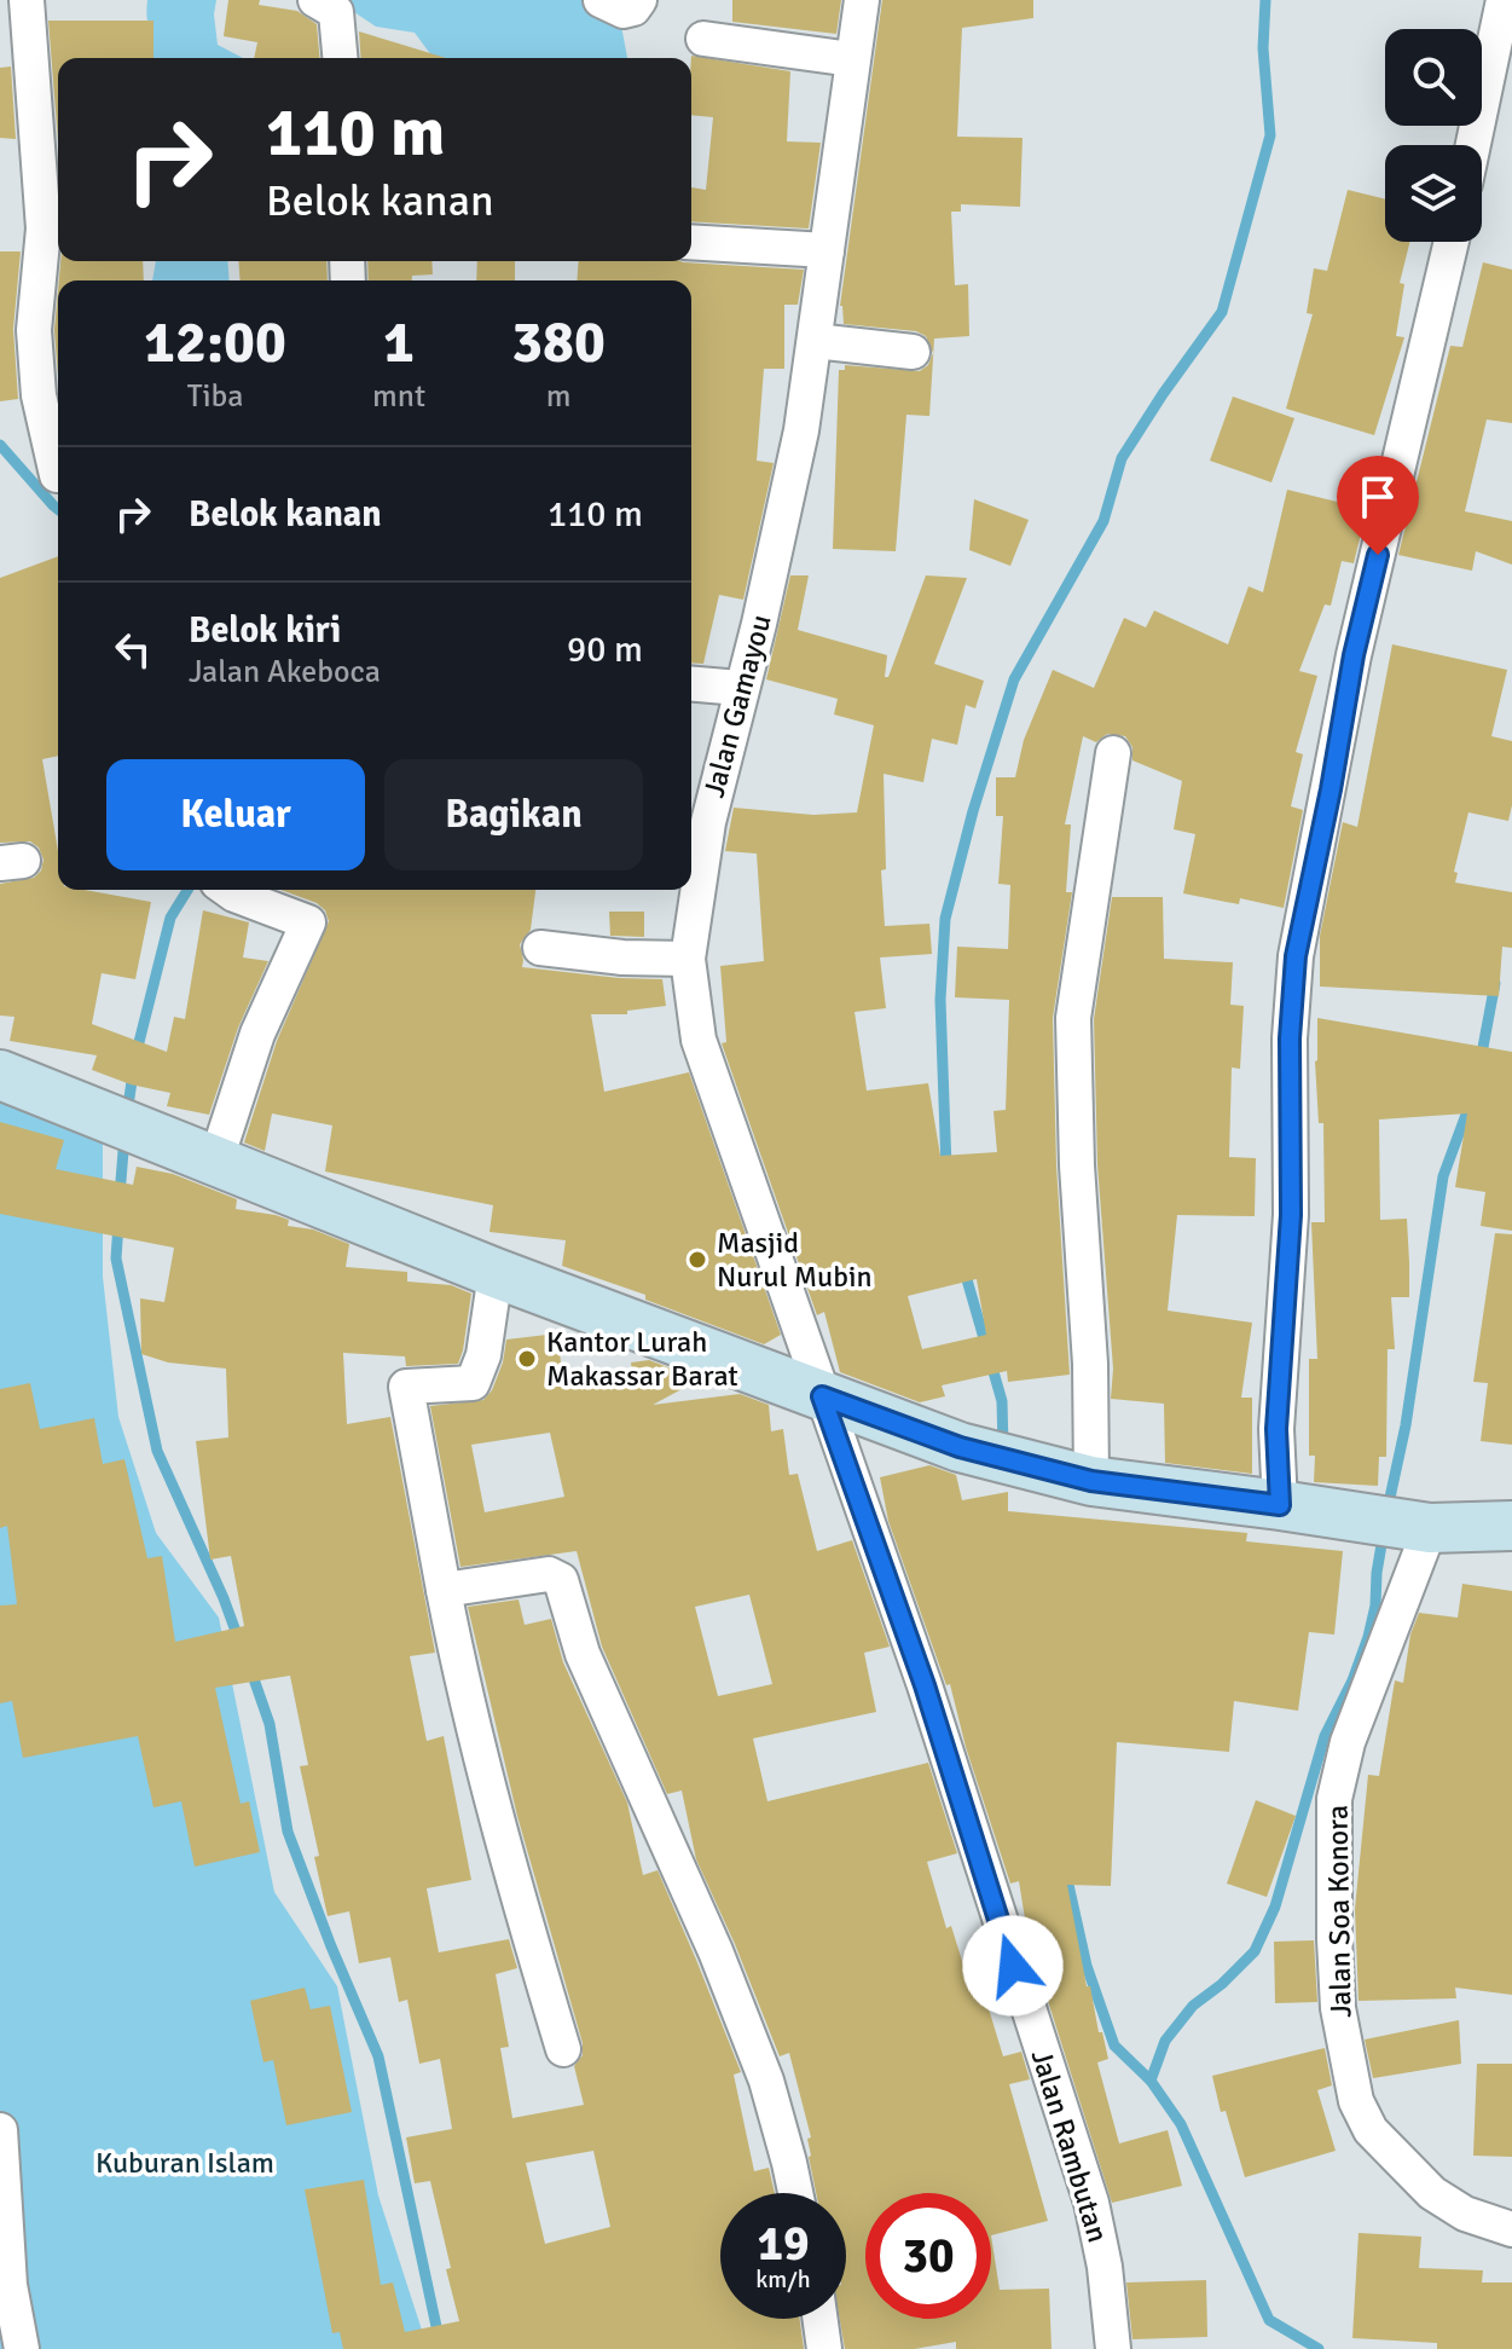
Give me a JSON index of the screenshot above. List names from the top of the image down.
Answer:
{
  "streets": {
    "street": ["Jalan Gamayou", "Jalan Soa Konora", "Jalan Rambutan"]
  },
  "crossings": [
    ["Jalan Gamayou", "Jalan Rambutan"]
  ],
  "parks": ["Kuburan Islam"],
  "places": ["Masjid Nurul Mubin", "Kantor Lurah Makassar Barat"],
  "page": {
    "turn": ["110 m", "Belok kanan"],
    "eta": [
      "12:00",
      "Tiba",
      "1",
      "mnt",
      "380",
      "m"
    ],
    "list": [
      {
        "name": "Belok kanan",
        "value": "110 m"
      },
      {
        "name": "Belok kiri",
        "note": "Jalan Akeboca",
        "value": "90 m"
      }
    ],
    "buttons": ["Keluar", "Bagikan"],
    "speed": "19 km/h",
    "limit": "30"
  }
}
